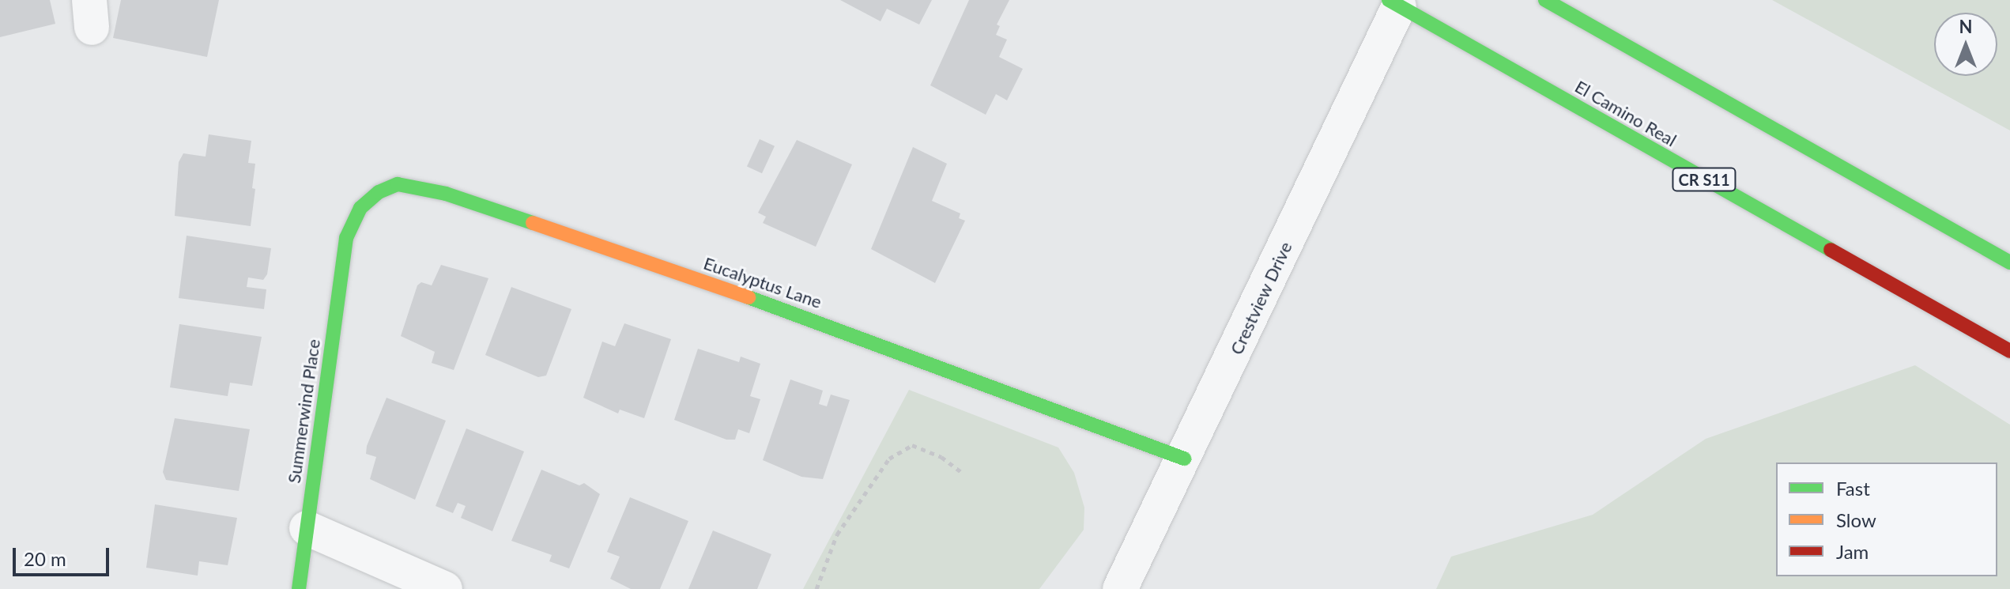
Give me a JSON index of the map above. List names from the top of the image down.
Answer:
{
  "streets": {
    "street": [
      "El Camino Real",
      "CR S11",
      "Eucalyptus Lane",
      "Crestview Drive",
      "Summerwind Place"
    ]
  },
  "crossings": [
    ["El Camino Real", "Crestview Drive"],
    ["Eucalyptus Lane", "Crestview Drive"],
    ["Eucalyptus Lane", "Summerwind Place"]
  ],
  "legend": ["Fast", "Slow", "Jam"],
  "scale_bar": "20 m",
  "north": "top"
}
